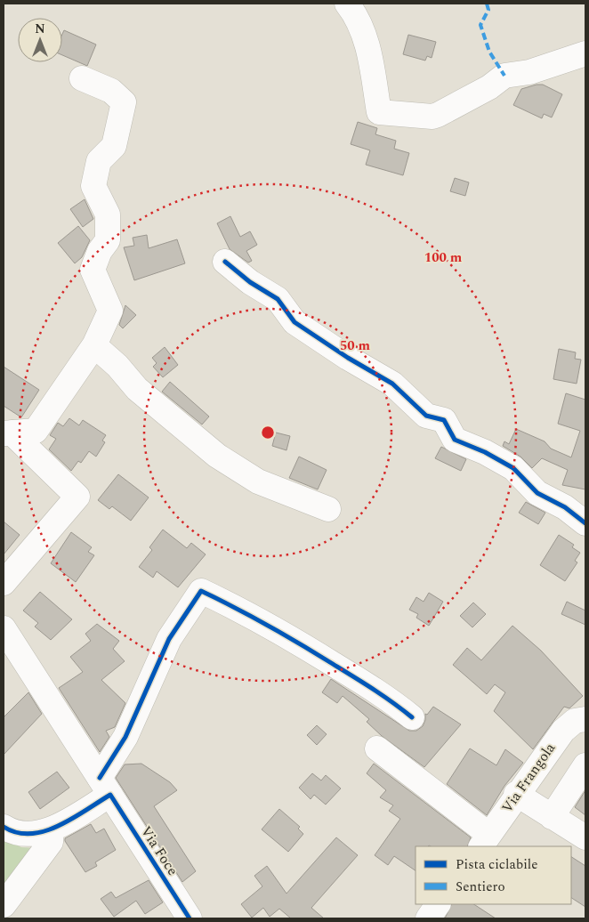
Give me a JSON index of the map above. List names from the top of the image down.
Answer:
{
  "streets": {
    "street": ["Via Frangola", "Via Foce"]
  },
  "legend": ["Pista ciclabile", "Sentiero"],
  "north": "top",
  "rings": ["100 m", "50 m"]
}
